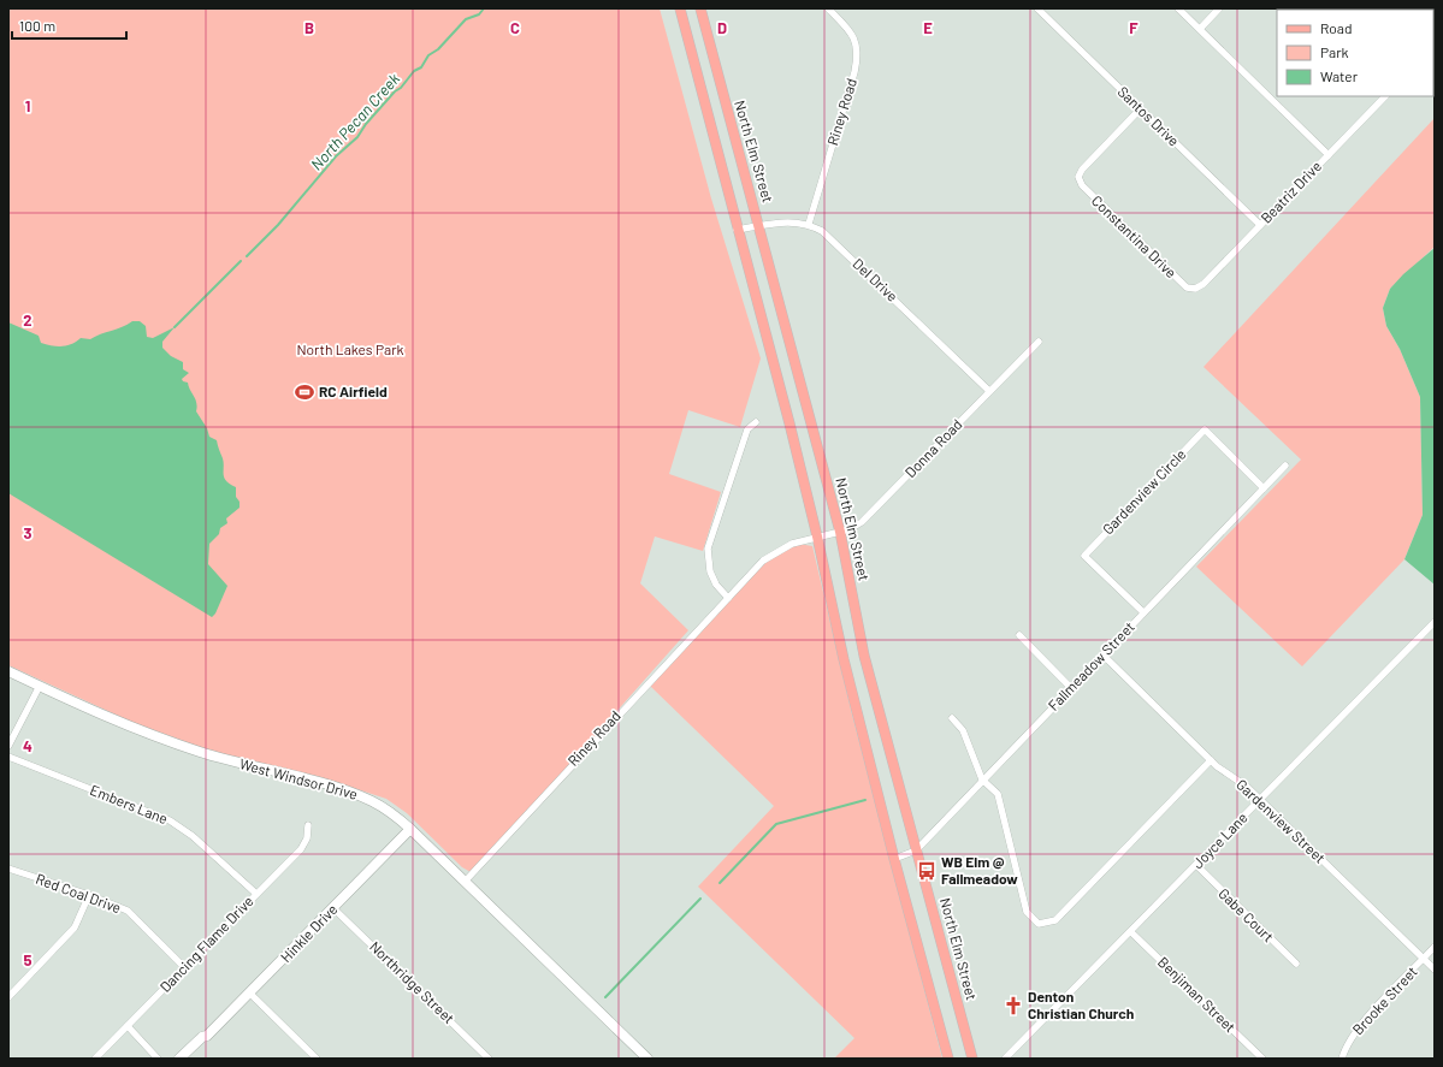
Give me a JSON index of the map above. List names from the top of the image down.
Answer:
{
  "streets": {
    "main road": ["North Elm Street"],
    "street": [
      "Riney Road",
      "Santos Drive",
      "Beatriz Drive",
      "Constantina Drive",
      "Del Drive",
      "Donna Road",
      "Gardenview Circle",
      "Fallmeadow Street",
      "West Windsor Drive",
      "Embers Lane",
      "Gardenview Street",
      "Joyce Lane",
      "Red Coal Drive",
      "Gabe Court",
      "Hinkle Drive",
      "Dancing Flame Drive",
      "Northridge Street",
      "Benjiman Street",
      "Brooke Street"
    ]
  },
  "crossings": [
    ["Riney Road", "Del Drive"],
    ["Riney Road", "Donna Road"],
    ["Riney Road", "West Windsor Drive"],
    ["Santos Drive", "Beatriz Drive"],
    ["Santos Drive", "Constantina Drive"],
    ["North Elm Street", "Donna Road"],
    ["North Elm Street", "Fallmeadow Street"],
    ["Beatriz Drive", "Constantina Drive"],
    ["Del Drive", "Donna Road"],
    ["Gardenview Circle", "Fallmeadow Street"],
    ["Fallmeadow Street", "Gardenview Street"],
    ["West Windsor Drive", "Hinkle Drive"],
    ["Embers Lane", "Dancing Flame Drive"],
    ["Gardenview Street", "Joyce Lane"],
    ["Gardenview Street", "Brooke Street"],
    ["Joyce Lane", "Gabe Court"],
    ["Joyce Lane", "Benjiman Street"],
    ["Red Coal Drive", "Dancing Flame Drive"],
    ["Hinkle Drive", "Northridge Street"]
  ],
  "water": ["North Pecan Creek"],
  "parks": ["North Lakes Park"],
  "places": {
    "sports": ["RC Airfield"],
    "bus stop": ["WB Elm @ Fallmeadow"],
    "church": ["Denton Christian Church"]
  },
  "legend": ["Road", "Park", "Water"],
  "scale_bar": "100 m",
  "grid": {
    "columns": [
      "B",
      "C",
      "D",
      "E",
      "F"
    ],
    "rows": [
      "1",
      "2",
      "3",
      "4",
      "5"
    ]
  }
}
